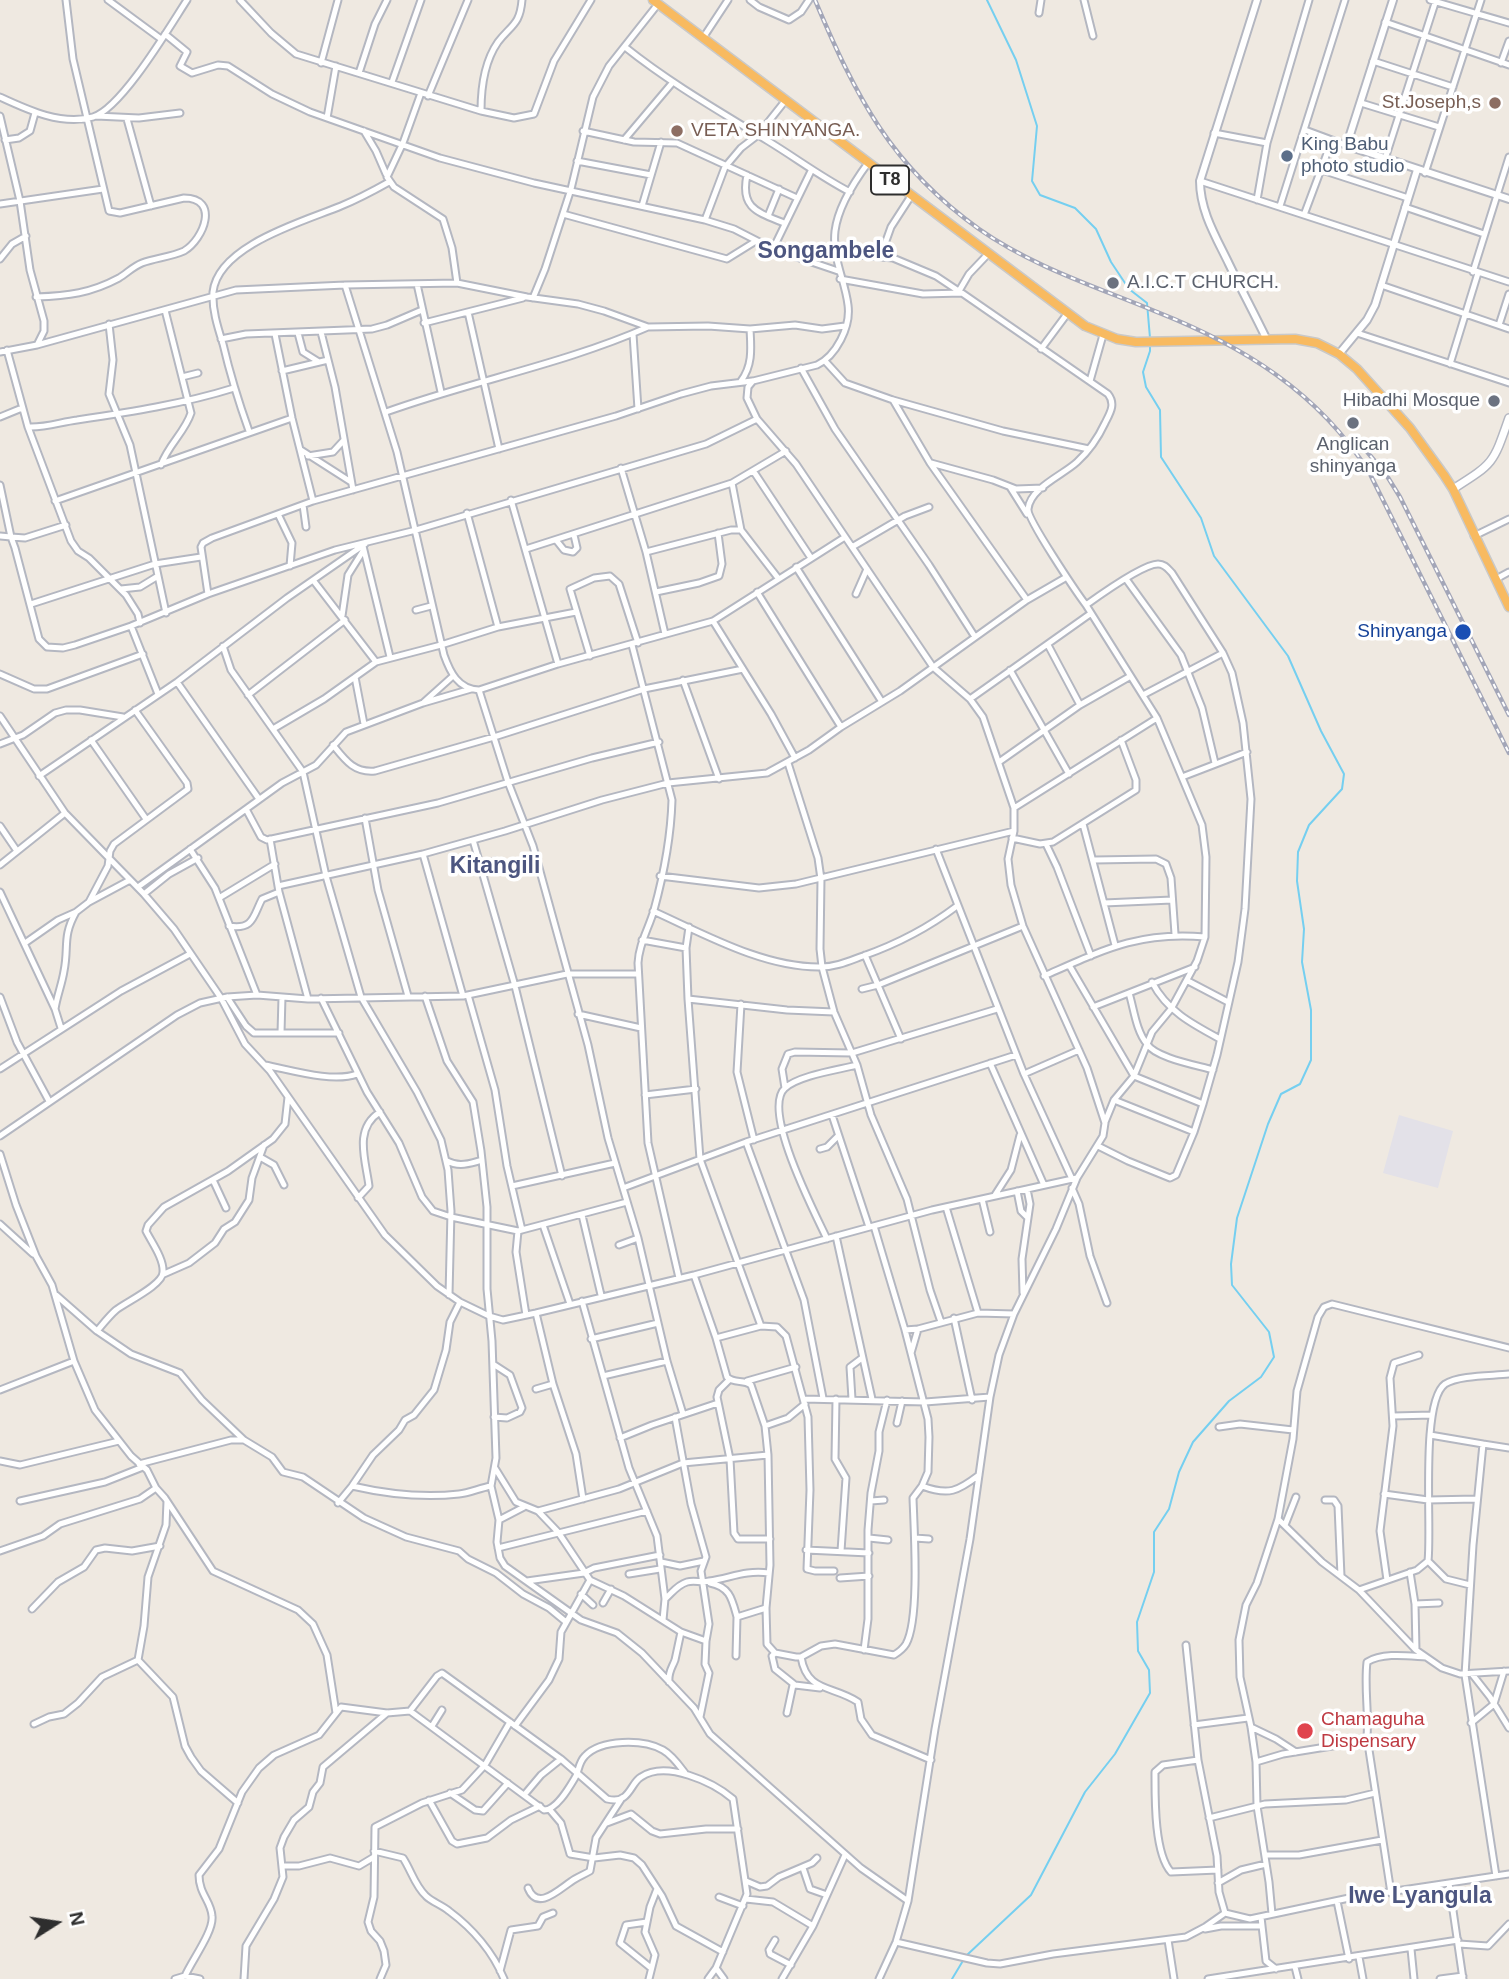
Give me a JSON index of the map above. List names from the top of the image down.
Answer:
{
  "streets": {
    "highway": ["T8"]
  },
  "districts": ["Songambele", "Kitangili", "Iwe Lyangula"],
  "places": [
    "St.Joseph,s",
    "VETA SHINYANGA.",
    "King Babu photo studio",
    "A.I.C.T CHURCH.",
    "Hibadhi Mosque",
    "Anglican shinyanga",
    "Shinyanga",
    "Chamaguha Dispensary"
  ],
  "north": "right"
}
